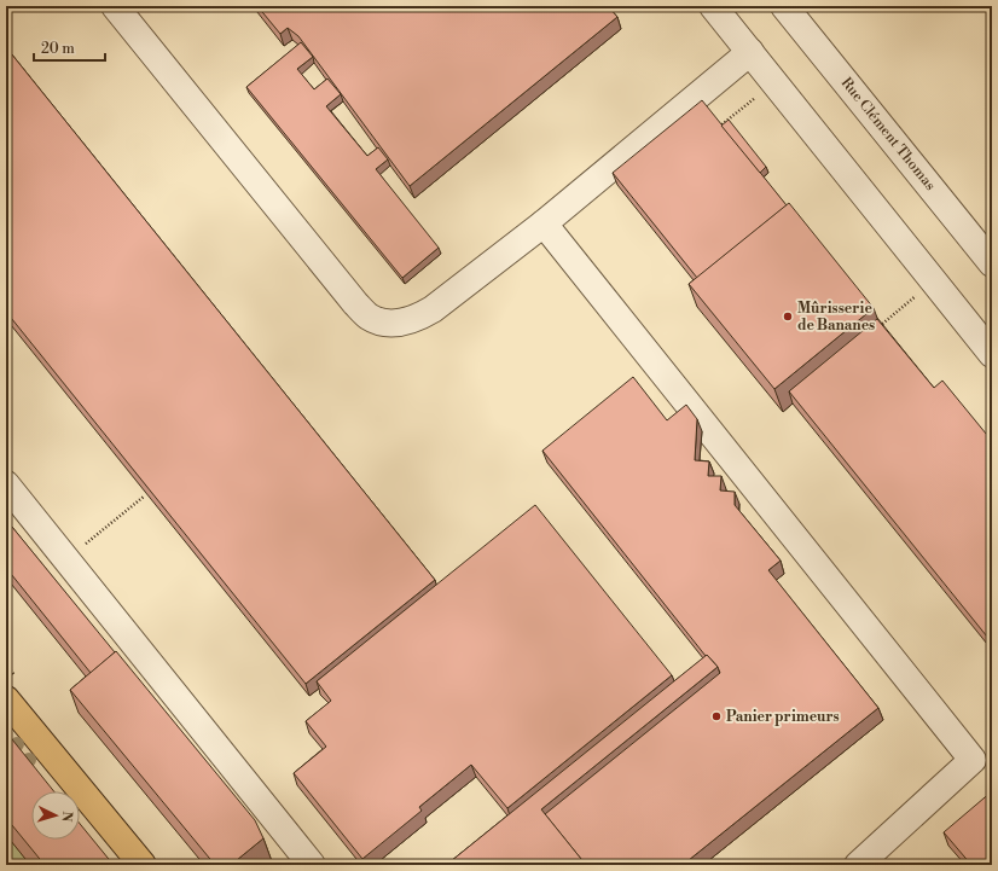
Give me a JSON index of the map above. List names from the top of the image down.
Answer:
{
  "streets": {
    "lane": ["Rue Clément Thomas"]
  },
  "places": ["Mûrisserie de Bananes", "Panier primeurs"],
  "scale_bar": "20 m",
  "north": "right"
}
